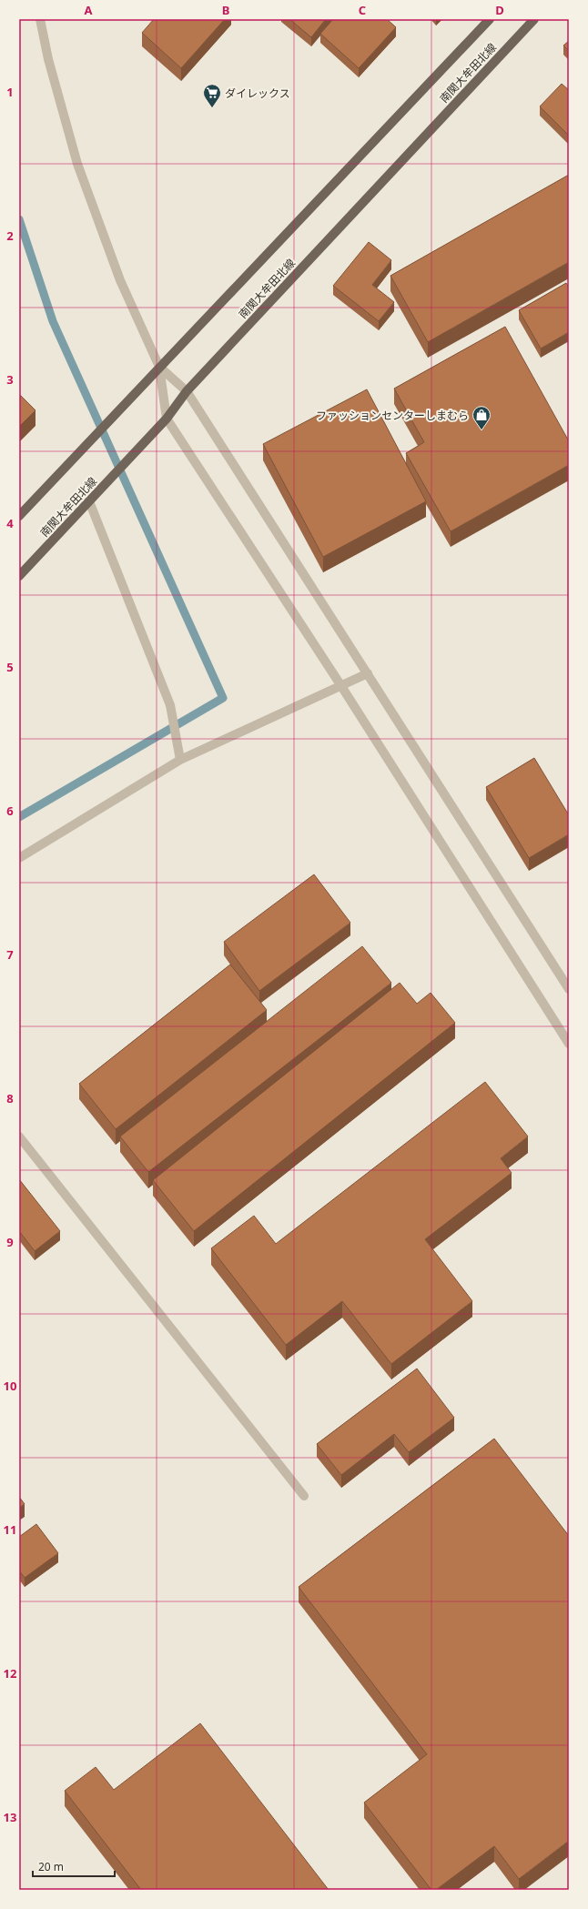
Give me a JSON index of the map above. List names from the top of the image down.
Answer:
{
  "streets": {
    "main road": ["南関大牟田北線"]
  },
  "places": {
    "supermarket": ["ダイレックス"],
    "shop": ["ファッションセンターしまむら"]
  },
  "scale_bar": "20 m",
  "grid": {
    "columns": [
      "A",
      "B",
      "C",
      "D"
    ],
    "rows": [
      "1",
      "2",
      "3",
      "4",
      "5",
      "6",
      "7",
      "8",
      "9",
      "10",
      "11",
      "12",
      "13"
    ]
  }
}
